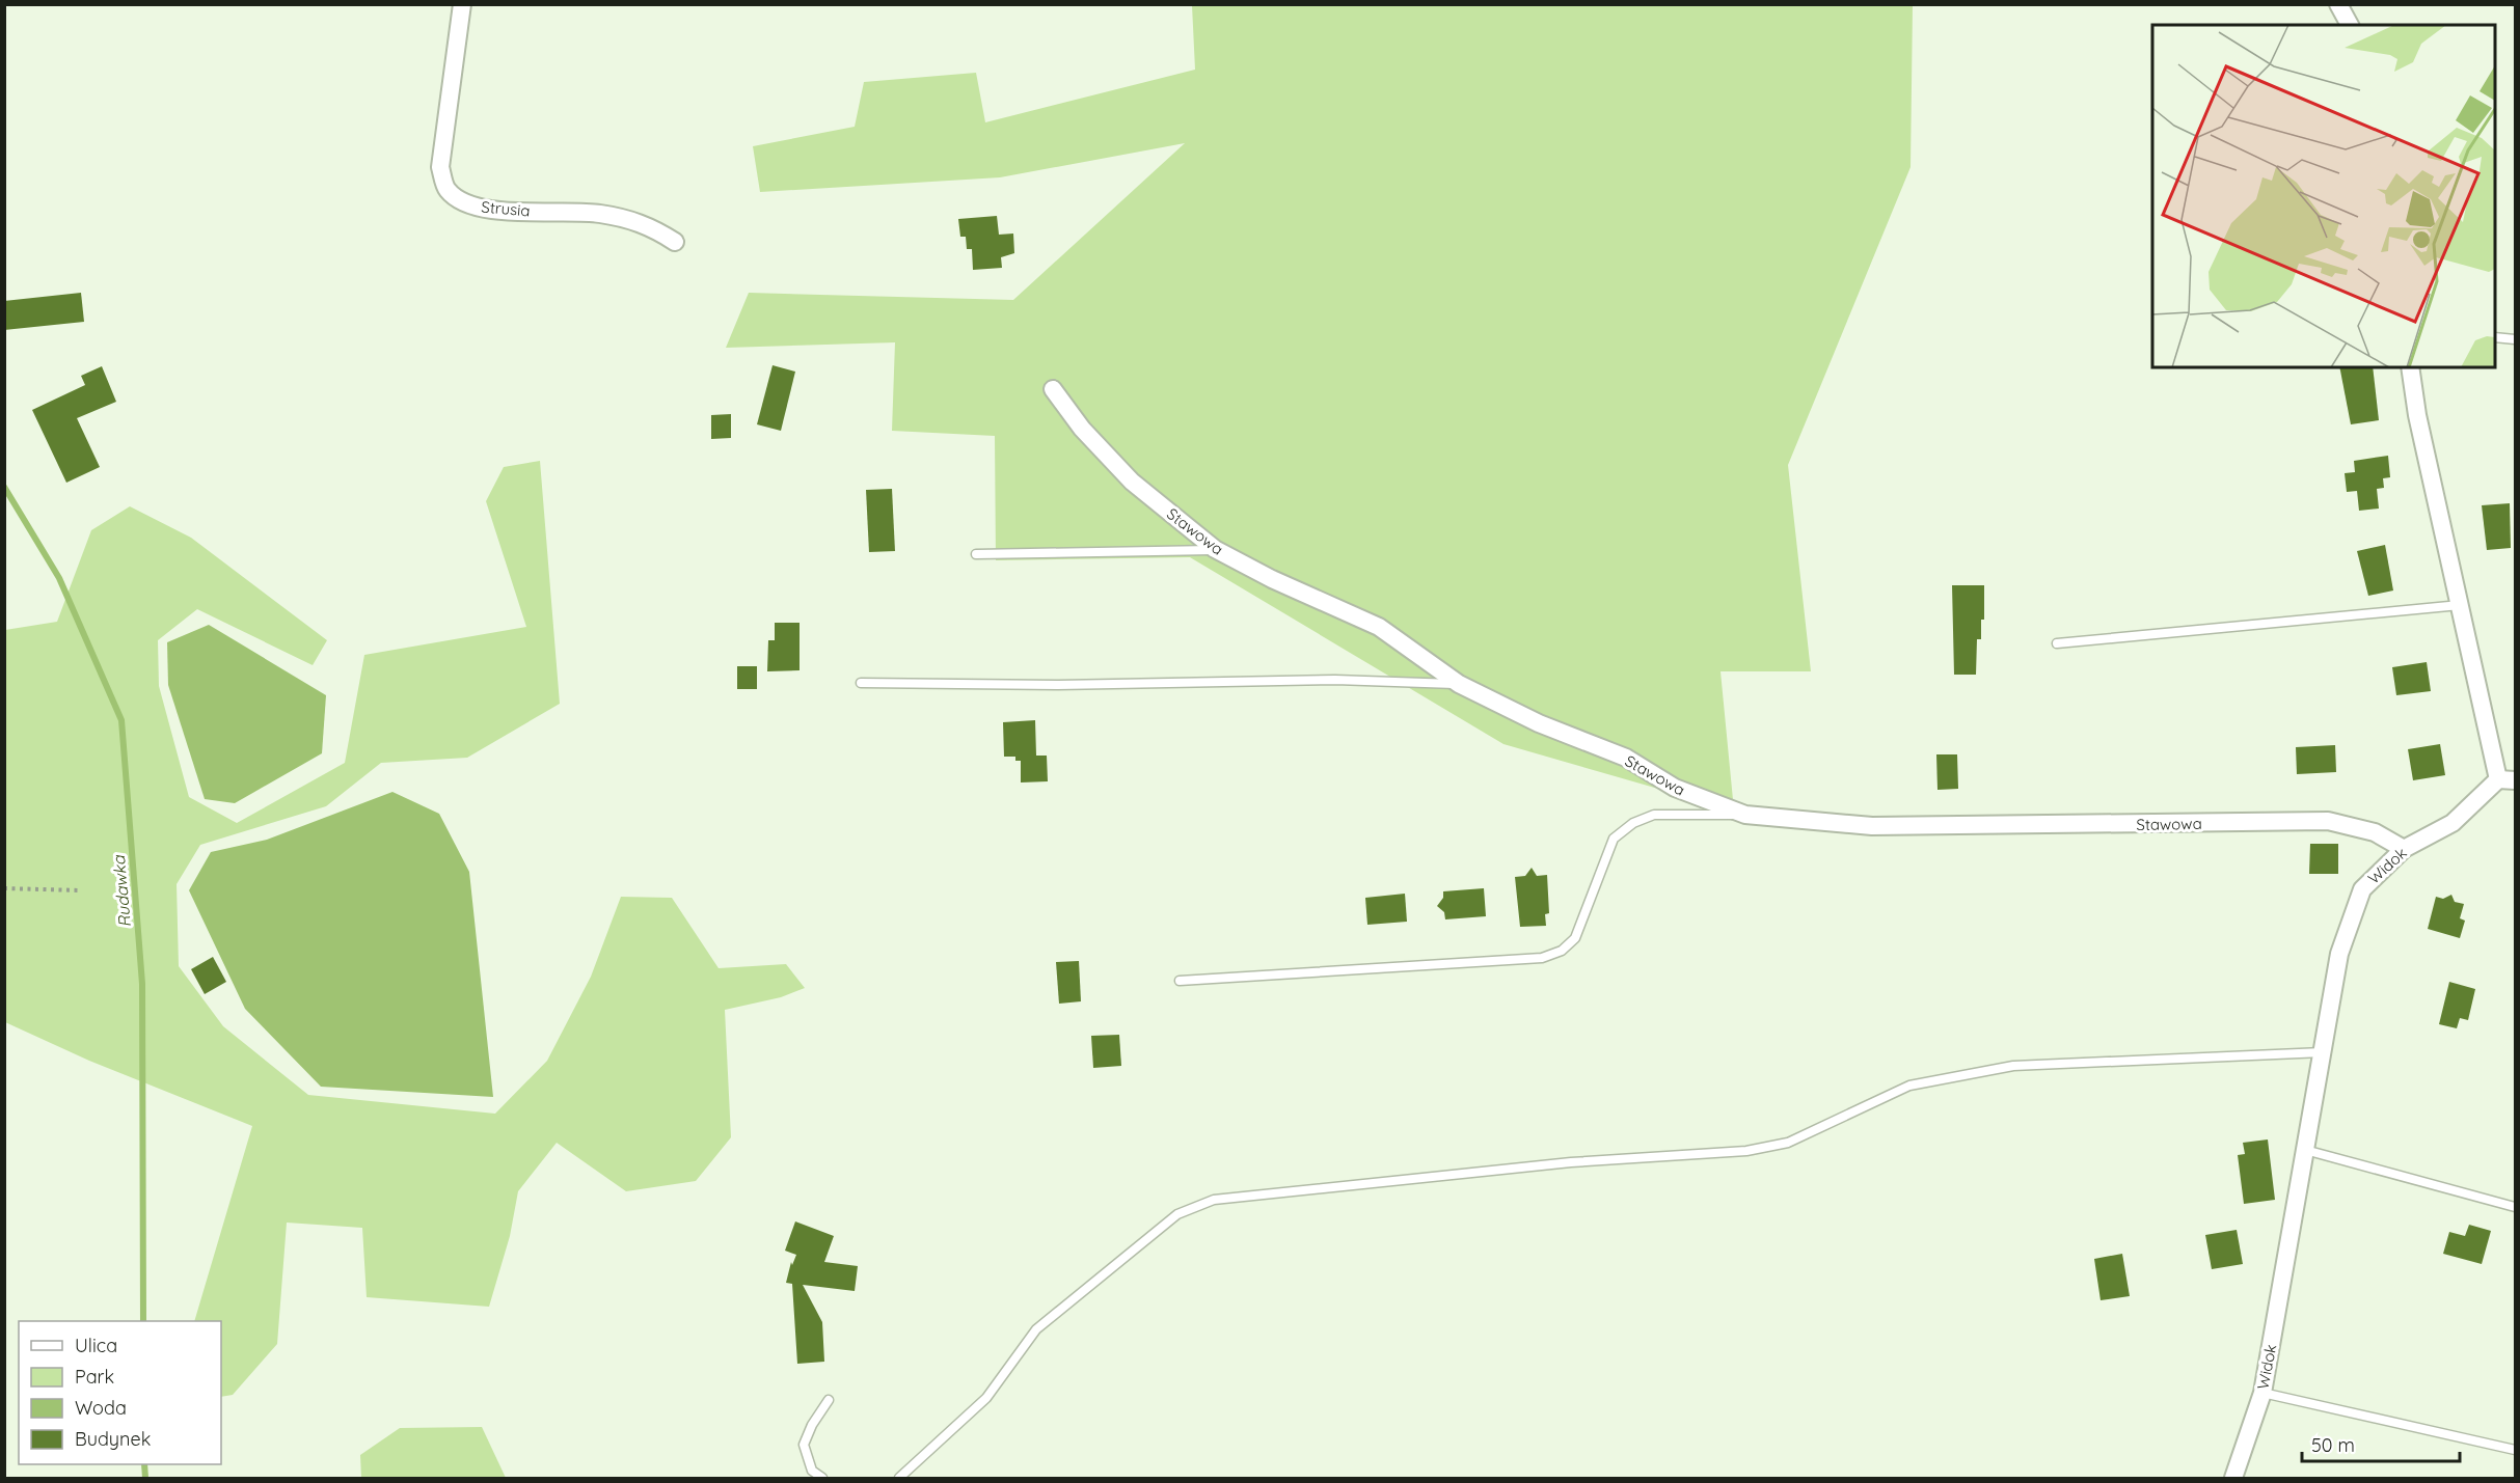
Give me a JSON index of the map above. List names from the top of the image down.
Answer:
{
  "streets": {
    "street": ["Strusia", "Stawowa", "Widok"]
  },
  "crossings": [
    ["Stawowa", "Widok"]
  ],
  "water": ["Rudawka"],
  "legend": [
    "Ulica",
    "Park",
    "Woda",
    "Budynek"
  ],
  "scale_bar": "50 m"
}
